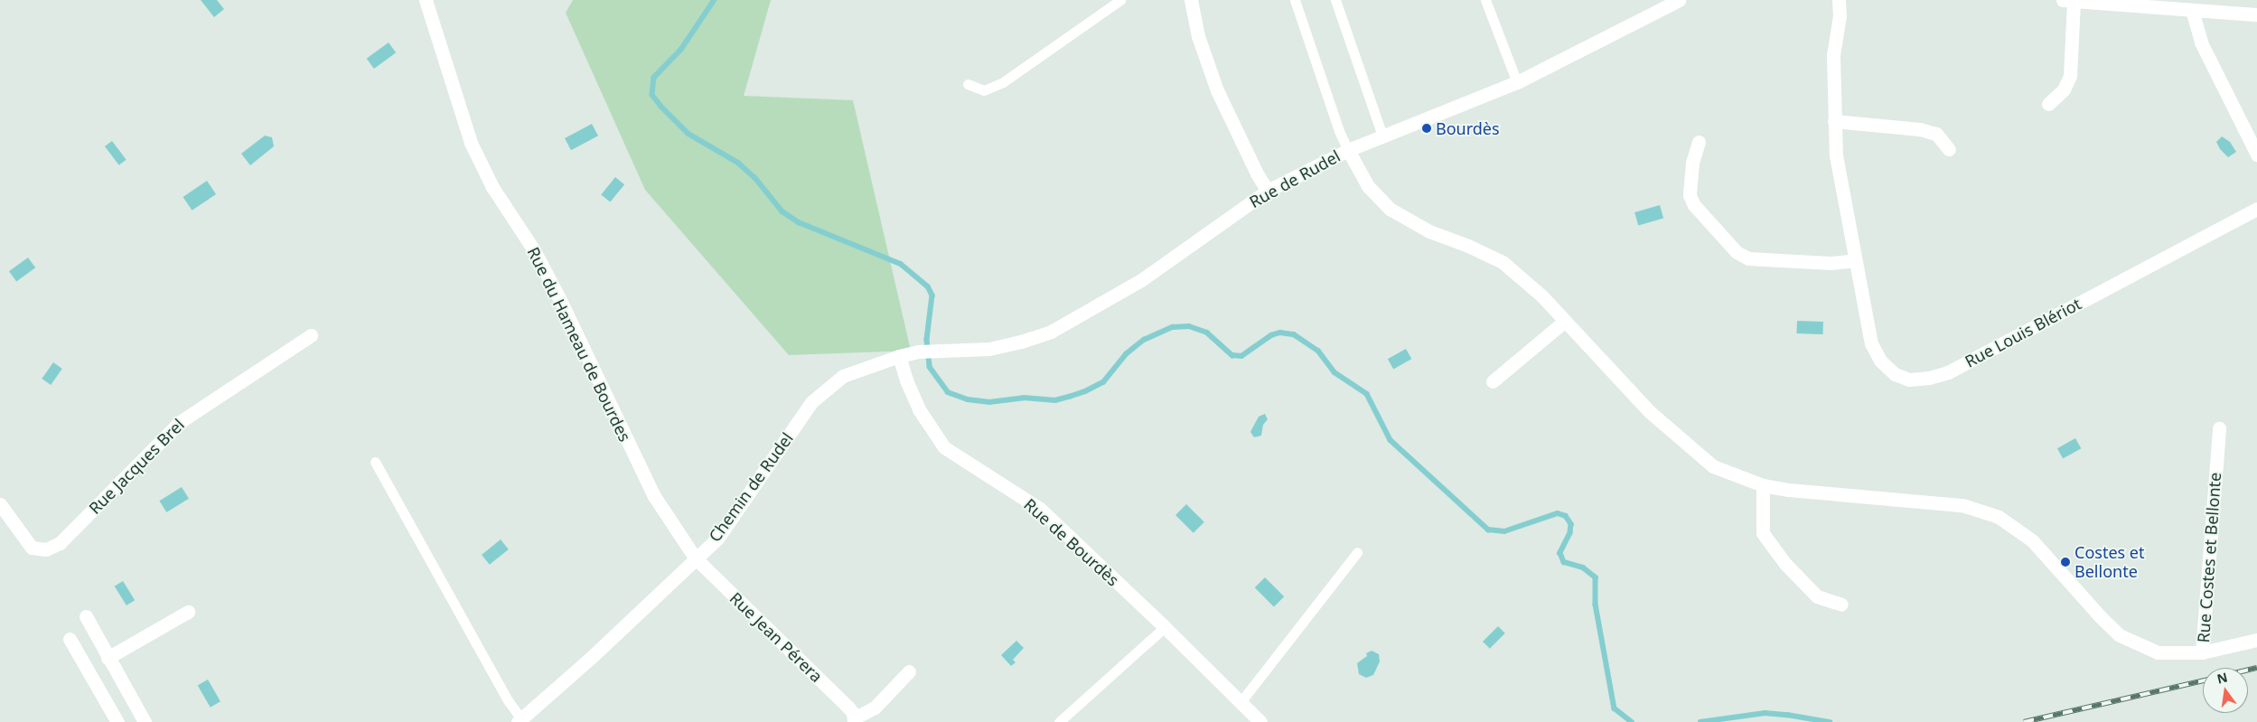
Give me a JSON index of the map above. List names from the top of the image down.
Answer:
{
  "streets": {
    "street": [
      "Rue de Rudel",
      "Rue Louis Blériot",
      "Rue du Hameau de Bourdes",
      "Rue Jacques Brel",
      "Chemin de Rudel",
      "Rue de Bourdès",
      "Rue Costes et Bellonte",
      "Rue Jean Pérera"
    ]
  },
  "crossings": [
    ["Rue de Rudel", "Chemin de Rudel"],
    ["Rue de Rudel", "Rue Costes et Bellonte"],
    ["Rue du Hameau de Bourdes", "Chemin de Rudel"],
    ["Rue du Hameau de Bourdes", "Rue Jean Pérera"],
    ["Chemin de Rudel", "Rue de Bourdès"],
    ["Chemin de Rudel", "Rue Jean Pérera"]
  ],
  "places": ["Bourdès", "Costes et Bellonte"],
  "north": "top"
}
